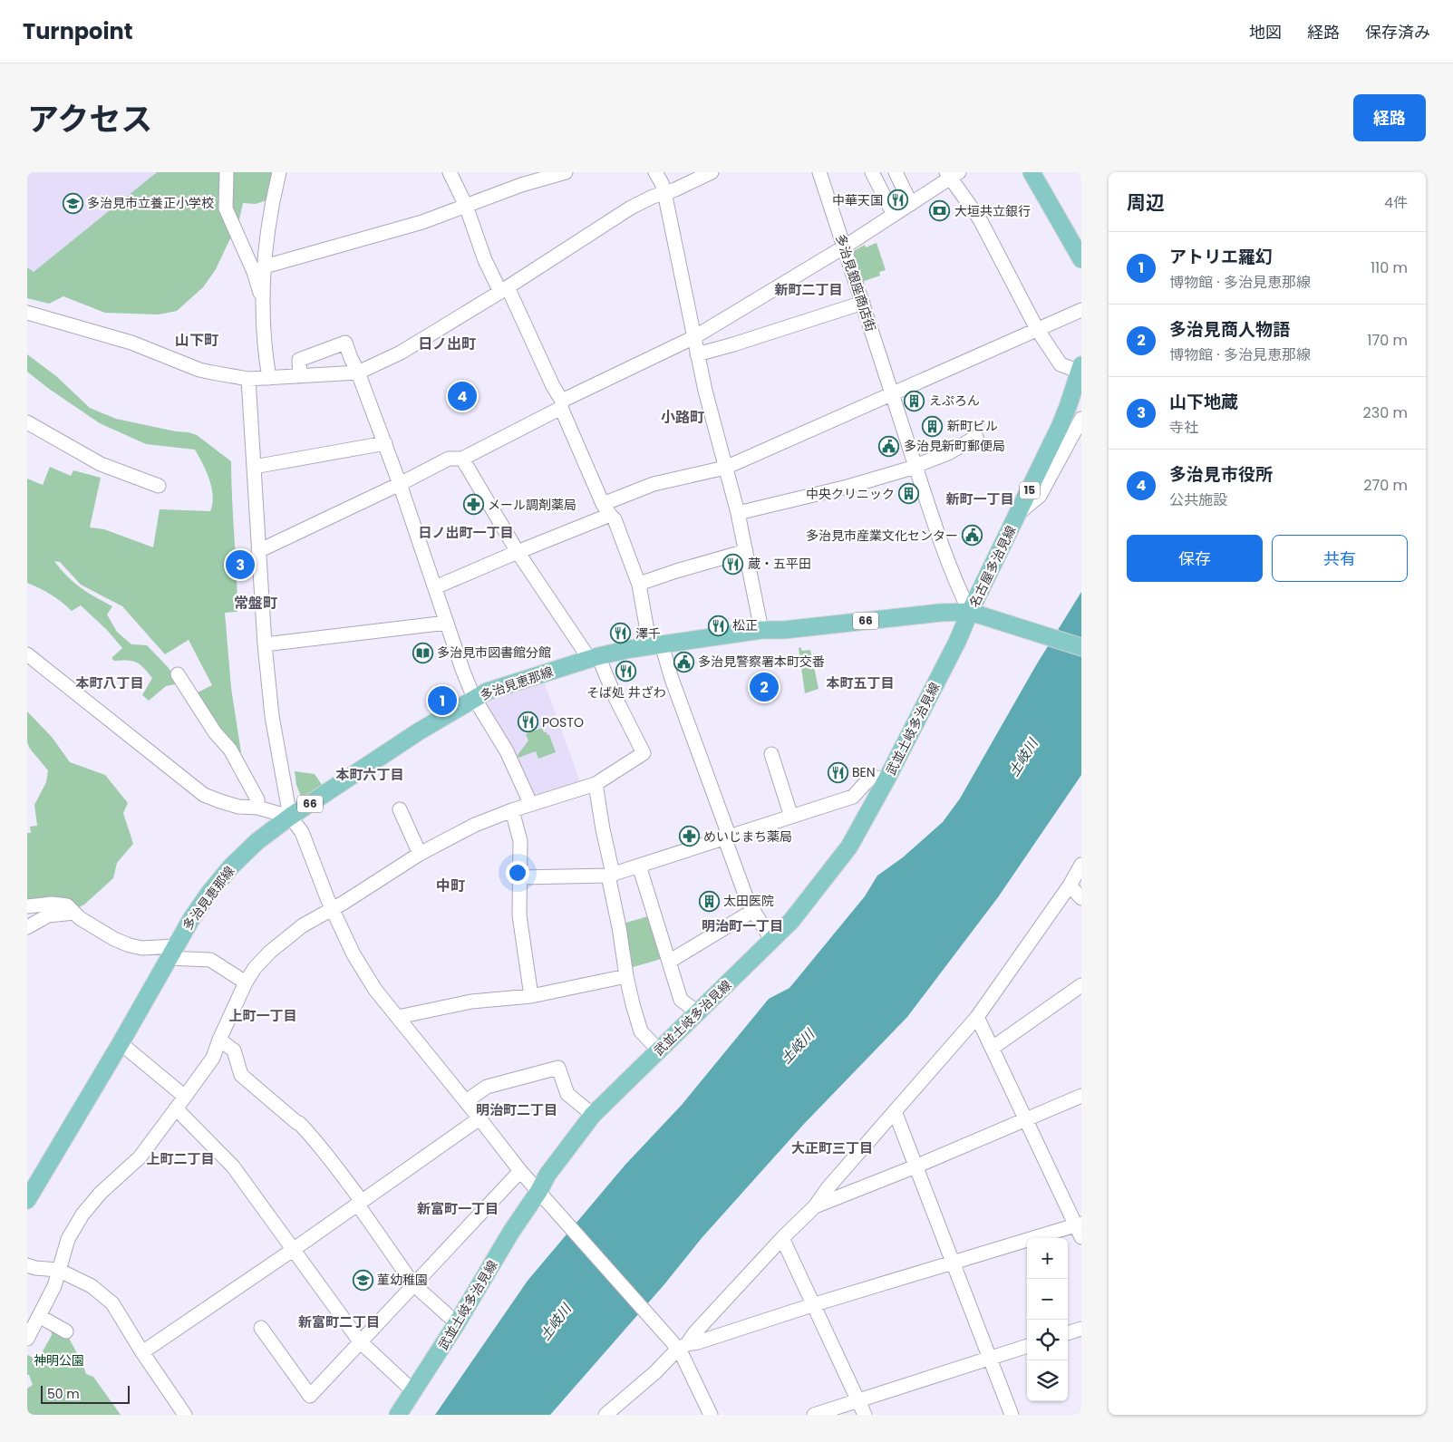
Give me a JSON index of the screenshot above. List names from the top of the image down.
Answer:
{
  "streets": {
    "main road": [
      "15",
      "名古屋多治見線",
      "66",
      "多治見恵那線",
      "武並土岐多治見線"
    ],
    "street": ["多治見銀座商店街"]
  },
  "crossings": [
    ["多治見銀座商店街", "名古屋多治見線"],
    ["多治見銀座商店街", "多治見恵那線"],
    ["多治見銀座商店街", "武並土岐多治見線"],
    ["名古屋多治見線", "多治見恵那線"],
    ["名古屋多治見線", "武並土岐多治見線"],
    ["多治見恵那線", "武並土岐多治見線"]
  ],
  "districts": [
    "新町二丁目",
    "山下町",
    "日ノ出町",
    "小路町",
    "新町一丁目",
    "日ノ出町一丁目",
    "常盤町",
    "本町八丁目",
    "本町五丁目",
    "本町六丁目",
    "中町",
    "明治町一丁目",
    "上町一丁目",
    "明治町二丁目",
    "大正町三丁目",
    "上町二丁目",
    "新富町一丁目",
    "新富町二丁目"
  ],
  "water": ["土岐川"],
  "parks": ["神明公園"],
  "places": {
    "restaurant": [
      "中華天国",
      "蔵・五平田",
      "松正",
      "澤千",
      "そば処 井ざわ",
      "POSTO",
      "BEN"
    ],
    "school or university": ["多治見市立養正小学校", "菫幼稚園"],
    "bank": ["大垣共立銀行"],
    "building": [
      "えぷろん",
      "新町ビル",
      "中央クリニック",
      "太田医院"
    ],
    "public building": ["多治見新町郵便局", "多治見市産業文化センター", "多治見警察署本町交番"],
    "pharmacy": ["メール調剤薬局", "めいじまち薬局"],
    "library": ["多治見市図書館分館"]
  },
  "scale_bar": "50 m",
  "page": {
    "header": "Turnpoint",
    "nav": ["地図", "経路", "保存済み"],
    "title": "アクセス",
    "buttons": [
      "経路",
      ["保存", "共有"]
    ],
    "heading": ["周辺", "4件"],
    "list": [
      {
        "mark": "1",
        "name": "アトリエ羅幻",
        "note": "博物館 · 多治見恵那線",
        "value": "110 m"
      },
      {
        "mark": "2",
        "name": "多治見商人物語",
        "note": "博物館 · 多治見恵那線",
        "value": "170 m"
      },
      {
        "mark": "3",
        "name": "山下地蔵",
        "note": "寺社",
        "value": "230 m"
      },
      {
        "mark": "4",
        "name": "多治見市役所",
        "note": "公共施設",
        "value": "270 m"
      }
    ],
    "pins": [
      "4",
      "3",
      "2",
      "1"
    ],
    "map_buttons": ["+", "−"],
    "scale": "50 m"
  }
}
